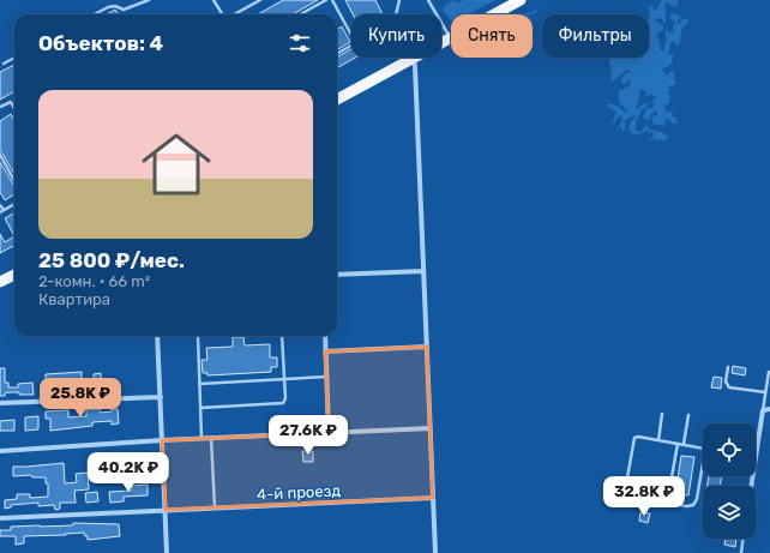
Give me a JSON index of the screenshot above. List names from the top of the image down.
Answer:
{
  "streets": {
    "street": ["4-й проезд"]
  },
  "page": {
    "chip": ["Купить", "Снять", "Фильтры"],
    "heading": "Объектов: 4",
    "list": [
      {
        "name": "25 800 ₽/мес.",
        "note": "2-комн. · 66 m² · Квартира"
      }
    ],
    "price": [
      "25.8K ₽",
      "27.6K ₽",
      "40.2K ₽",
      "32.8K ₽"
    ]
  }
}
